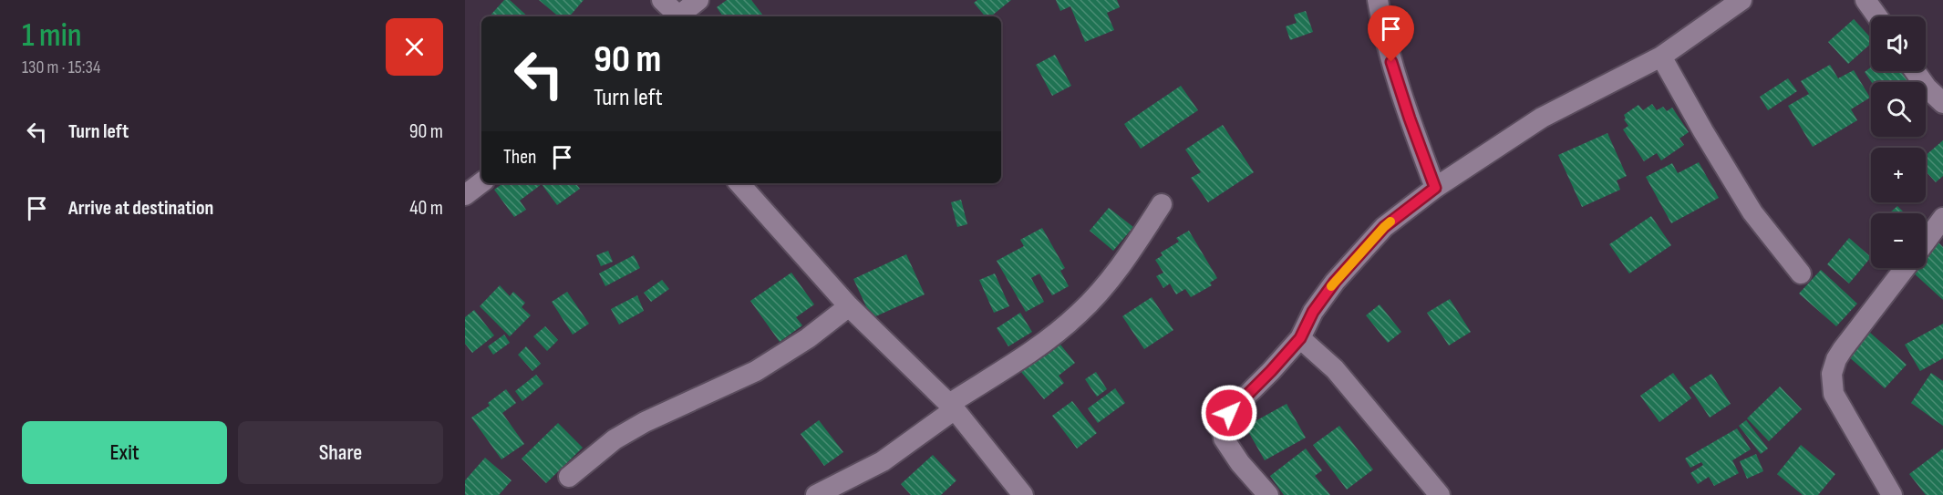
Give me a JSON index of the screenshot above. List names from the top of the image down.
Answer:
{
  "page": {
    "heading": ["1 min", "130 m · 15:34"],
    "map_buttons": ["+", "−"],
    "turn": ["90 m", "Turn left"],
    "list": [
      {
        "name": "Turn left",
        "value": "90 m"
      },
      {
        "name": "Arrive at destination",
        "value": "40 m"
      }
    ],
    "then": "Then",
    "buttons": ["Exit", "Share"]
  }
}
